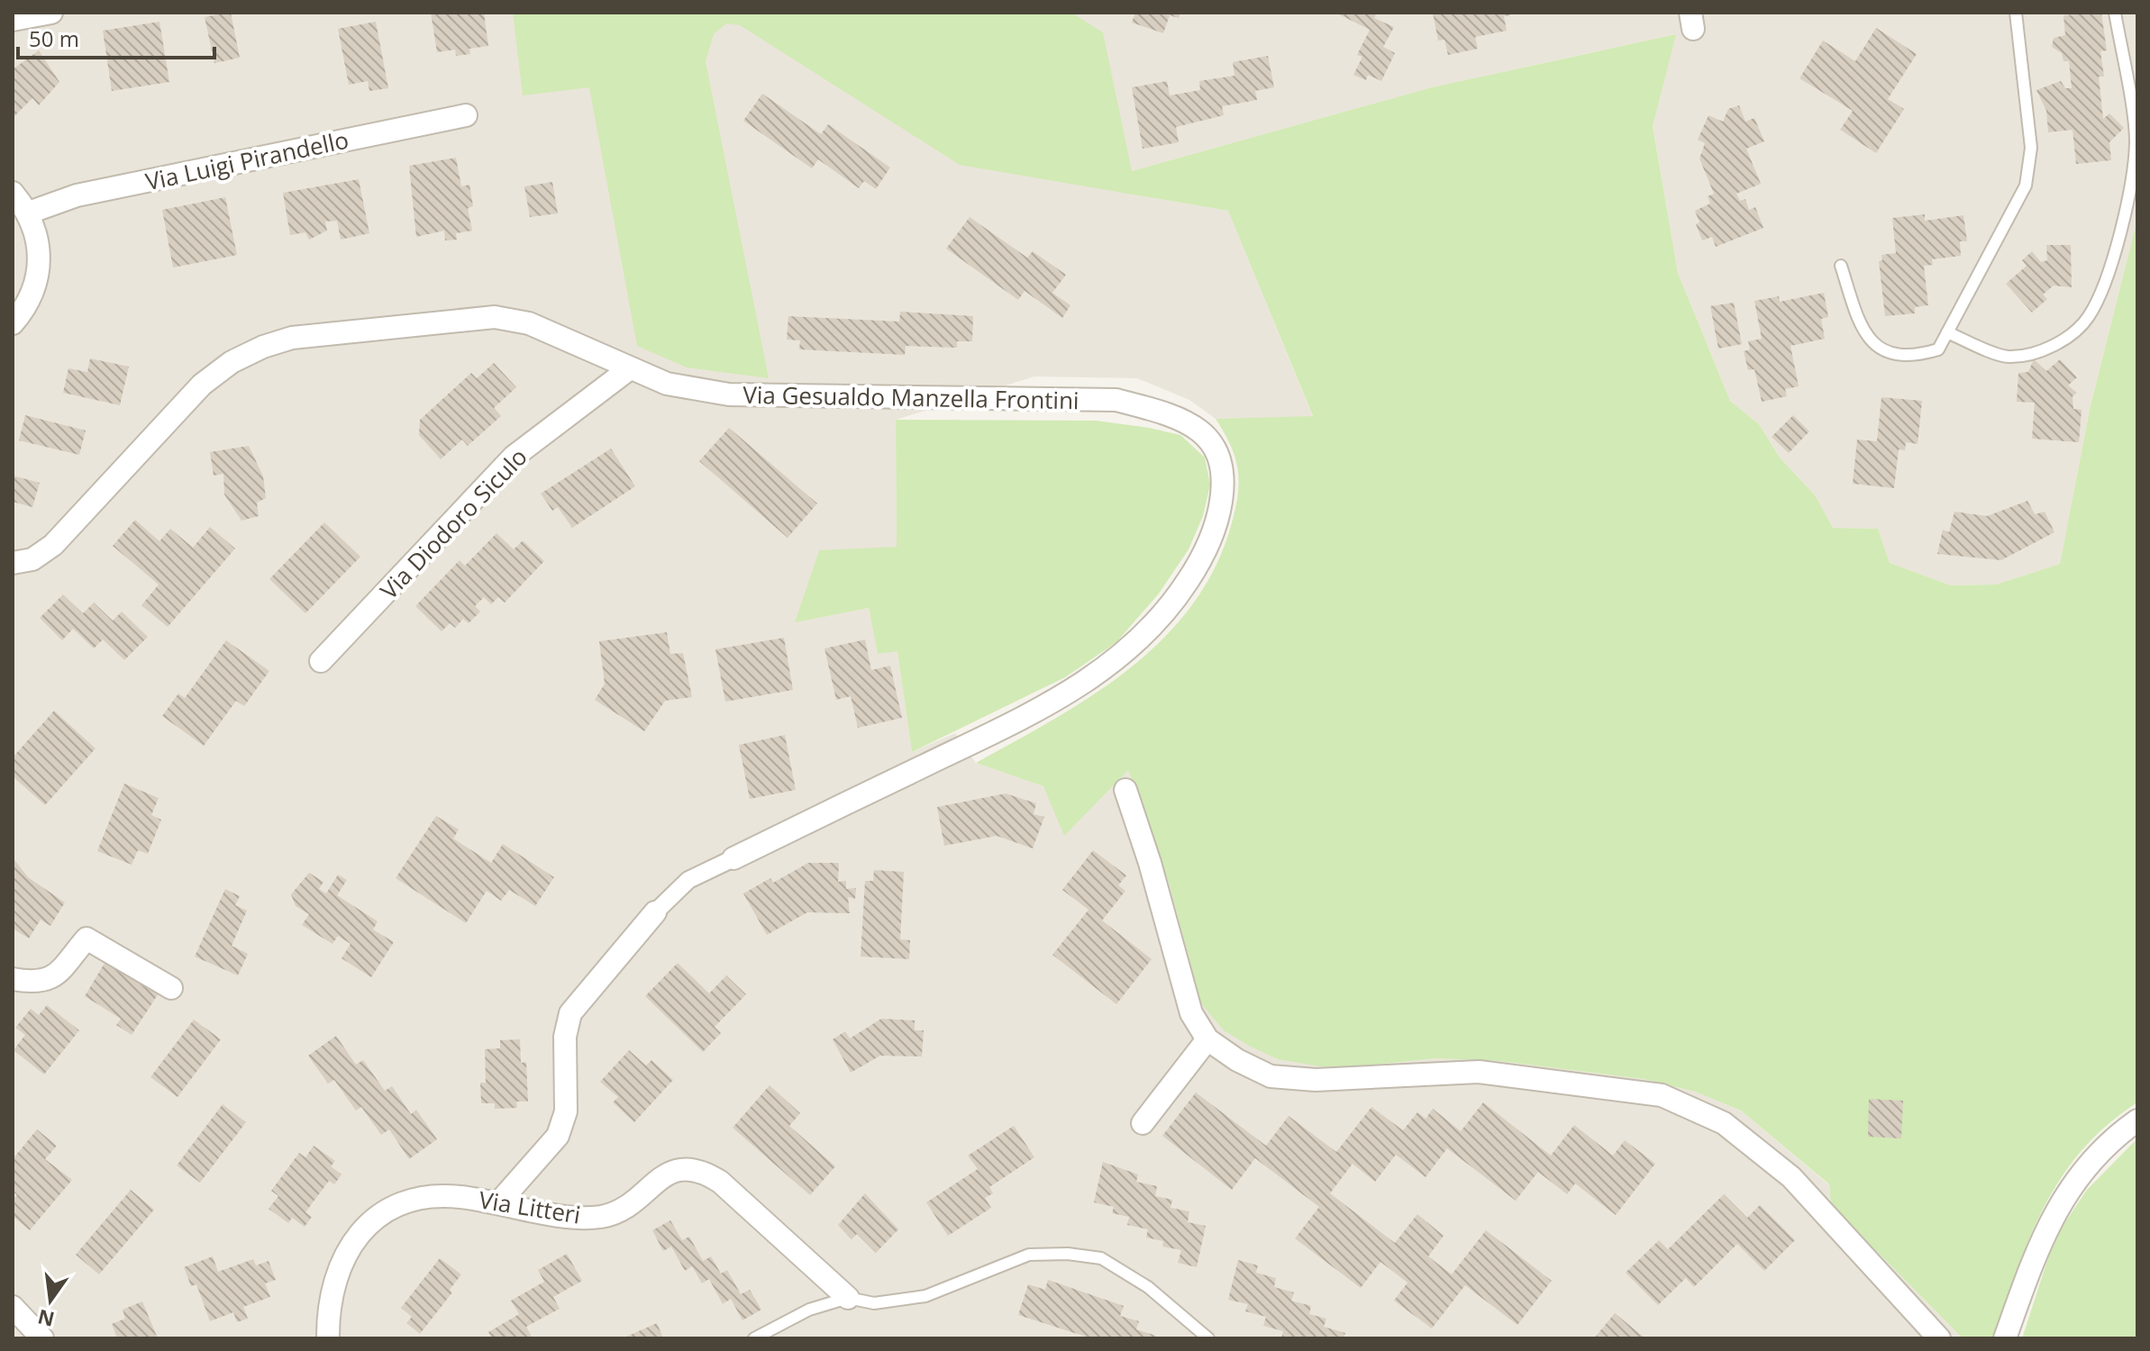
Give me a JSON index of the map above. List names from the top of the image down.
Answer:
{
  "streets": {
    "street": [
      "Via Luigi Pirandello",
      "Via Gesualdo Manzella Frontini",
      "Via Diodoro Siculo",
      "Via Litteri"
    ]
  },
  "crossings": [
    ["Via Gesualdo Manzella Frontini", "Via Diodoro Siculo"]
  ],
  "scale_bar": "50 m",
  "north": "bottom"
}
